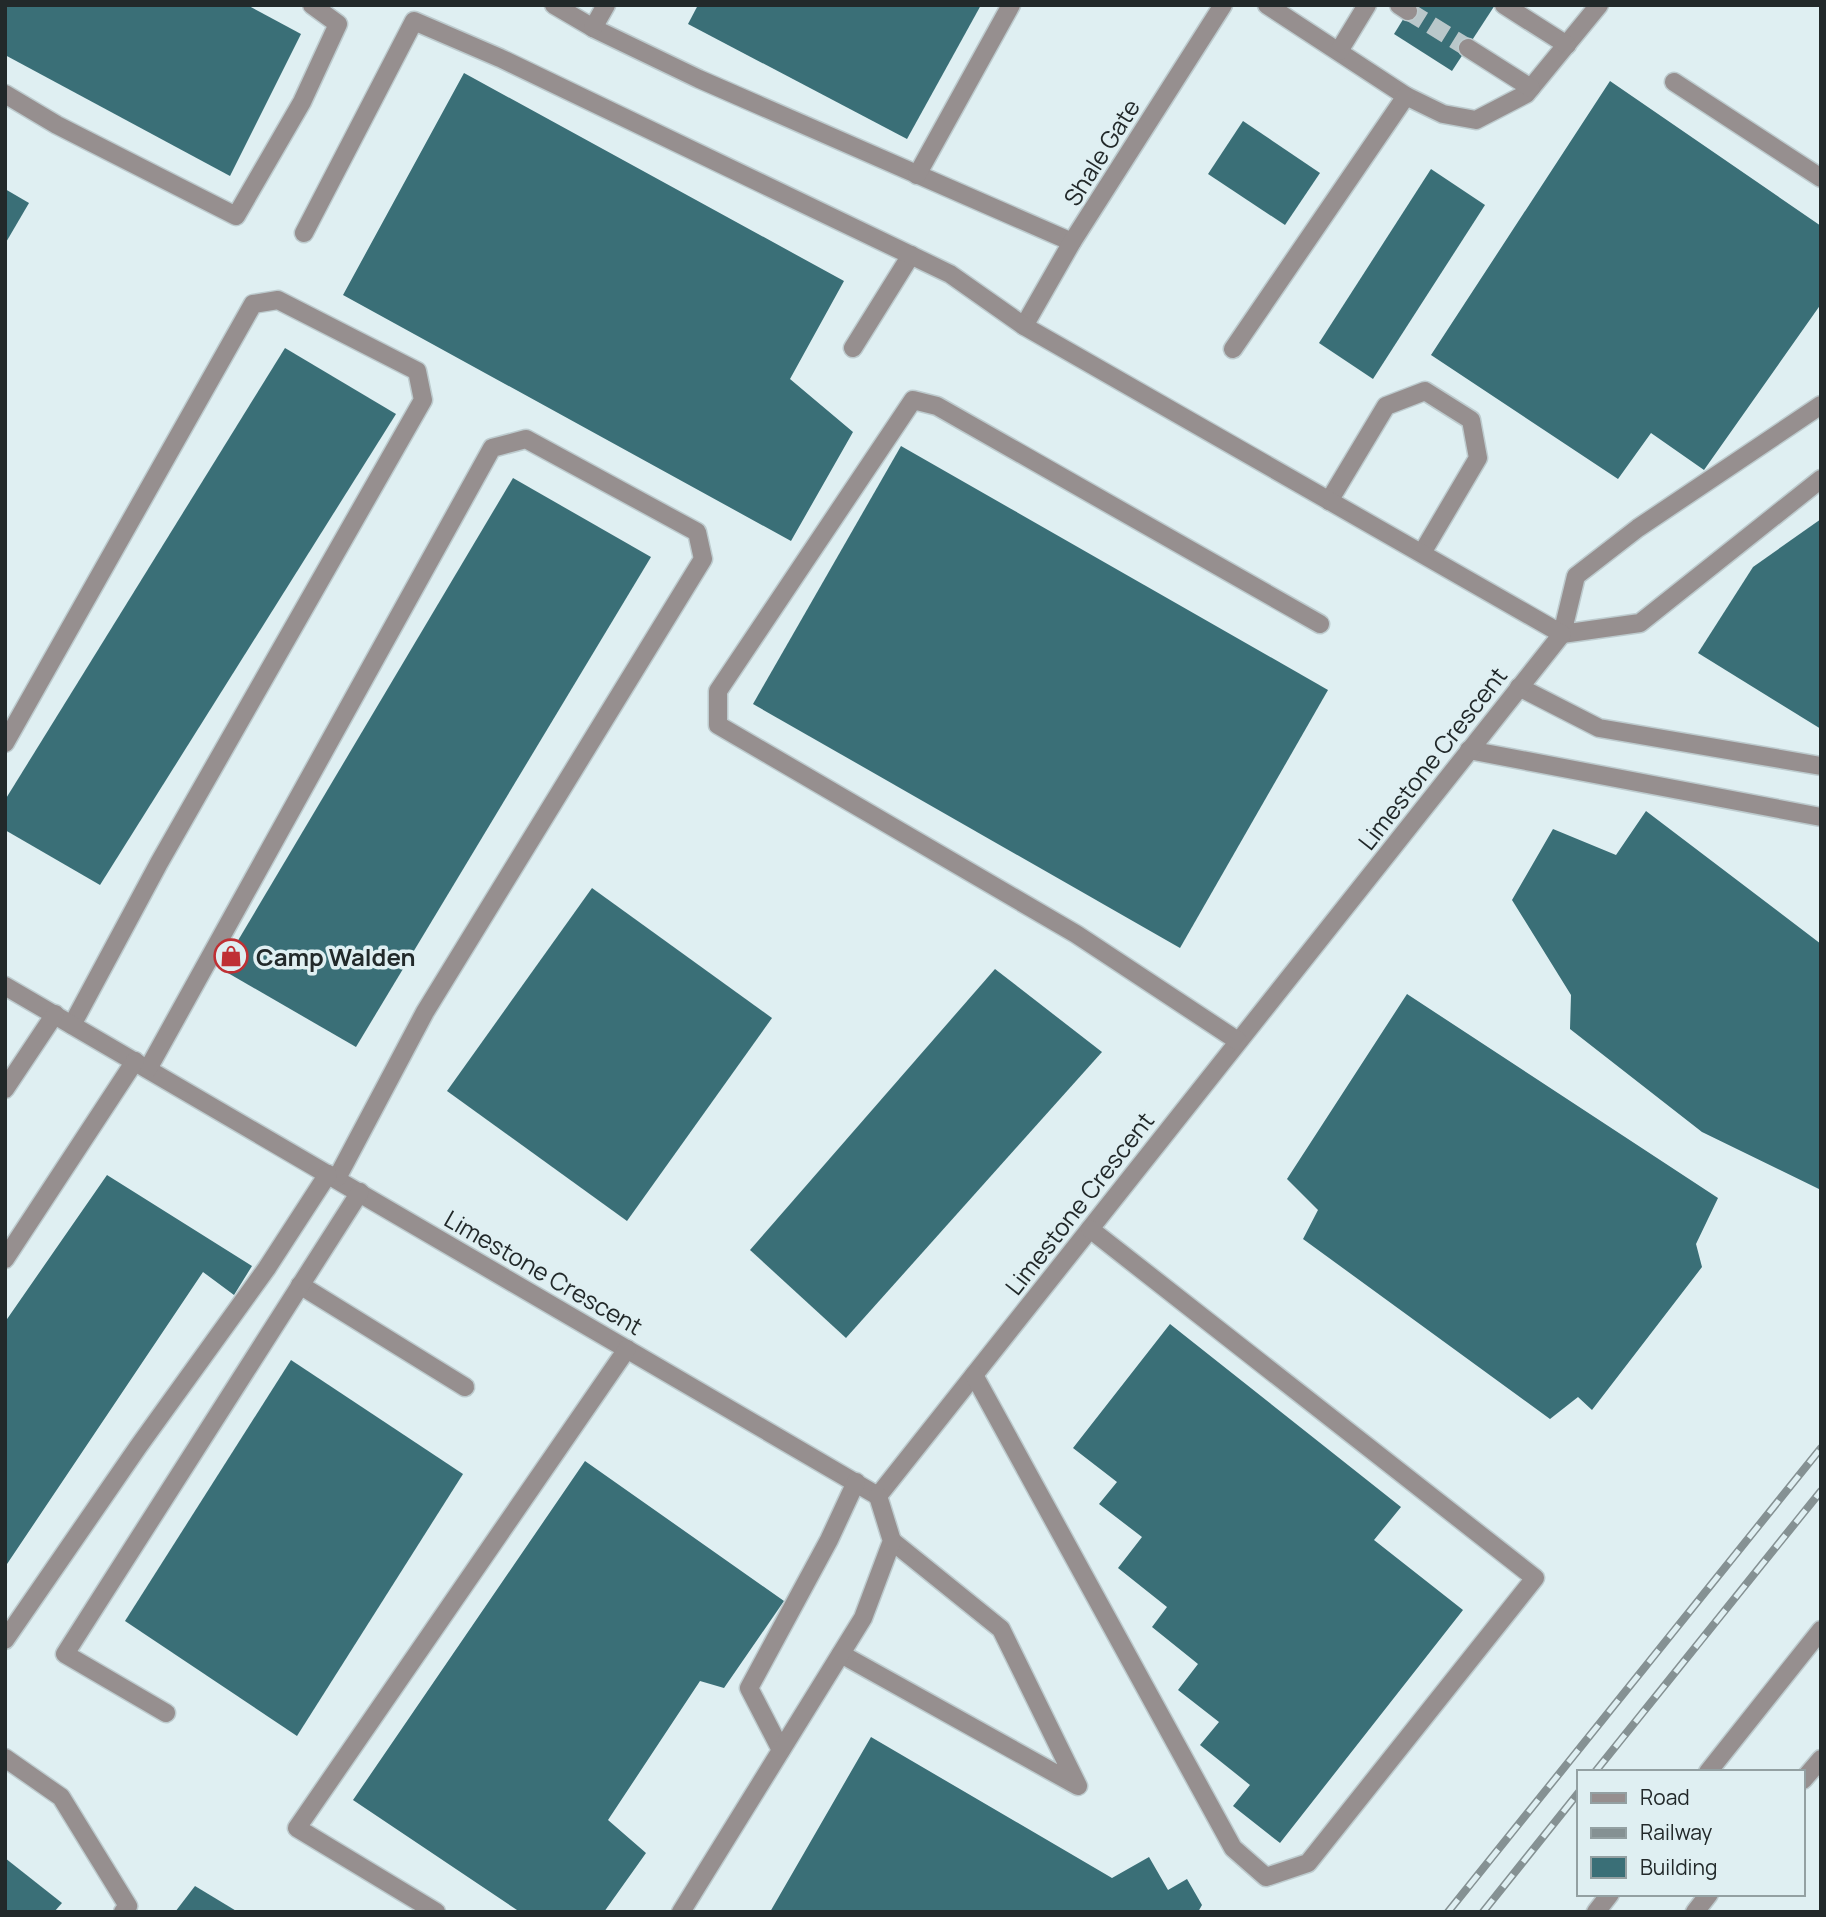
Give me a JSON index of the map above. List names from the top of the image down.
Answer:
{
  "streets": {
    "street": ["Shale Gate", "Limestone Crescent"]
  },
  "places": {
    "shop": ["Camp Walden"]
  },
  "legend": ["Road", "Railway", "Building"]
}
